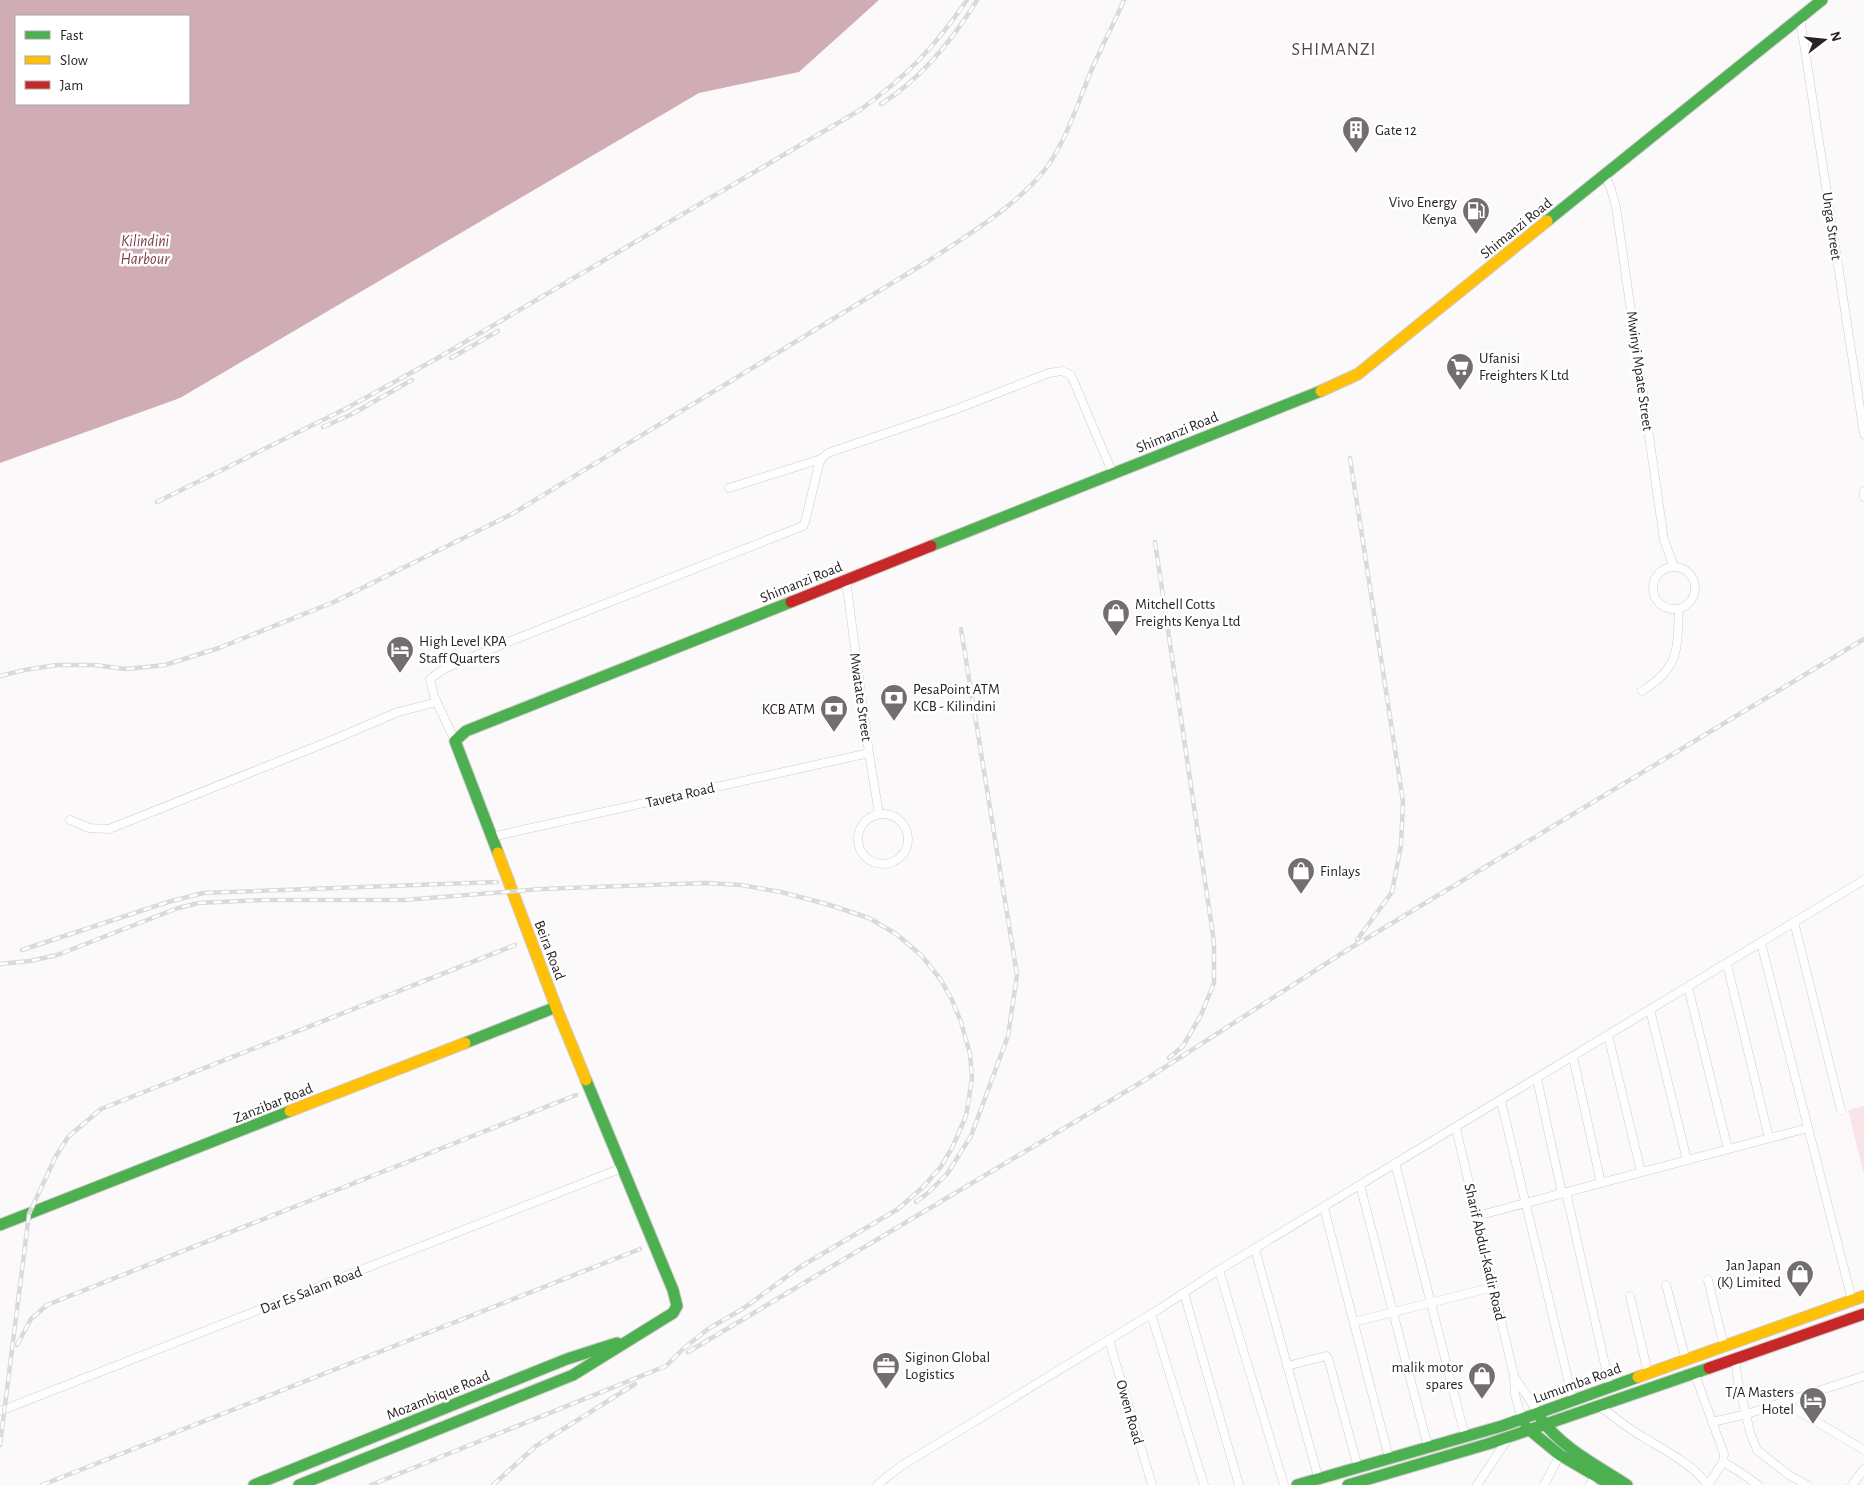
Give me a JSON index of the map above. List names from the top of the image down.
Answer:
{
  "streets": {
    "main road": [
      "Shimanzi Road",
      "Beira Road",
      "Zanzibar Road",
      "Lumumba Road",
      "Mozambique Road"
    ],
    "street": [
      "Unga Street",
      "Mwinyi Mpate Street",
      "Mwatate Street",
      "Taveta Road",
      "Sharif Abdul-Kadir Road",
      "Dar Es Salam Road",
      "Owen Road"
    ]
  },
  "crossings": [
    ["Unga Street", "Shimanzi Road"],
    ["Shimanzi Road", "Mwinyi Mpate Street"],
    ["Shimanzi Road", "Mwatate Street"],
    ["Shimanzi Road", "Beira Road"],
    ["Mwatate Street", "Taveta Road"],
    ["Taveta Road", "Beira Road"],
    ["Beira Road", "Zanzibar Road"],
    ["Beira Road", "Dar Es Salam Road"],
    ["Beira Road", "Mozambique Road"],
    ["Sharif Abdul-Kadir Road", "Lumumba Road"],
    ["Dar Es Salam Road", "Mozambique Road"]
  ],
  "districts": ["SHIMANZI"],
  "water": ["Kilindini Harbour"],
  "places": {
    "building": ["Gate 12"],
    "fuel station": ["Vivo Energy Kenya"],
    "supermarket": ["Ufanisi Freighters K Ltd"],
    "shop": [
      "Mitchell Cotts Freights Kenya Ltd",
      "Finlays",
      "Jan Japan (K) Limited",
      "malik motor spares"
    ],
    "hotel": ["High Level KPA Staff Quarters", "T/A Masters Hotel"],
    "bank": ["PesaPoint ATM KCB - Kilindini", "KCB ATM"],
    "office": ["Siginon Global Logistics"]
  },
  "legend": ["Fast", "Slow", "Jam"],
  "north": "right"
}
